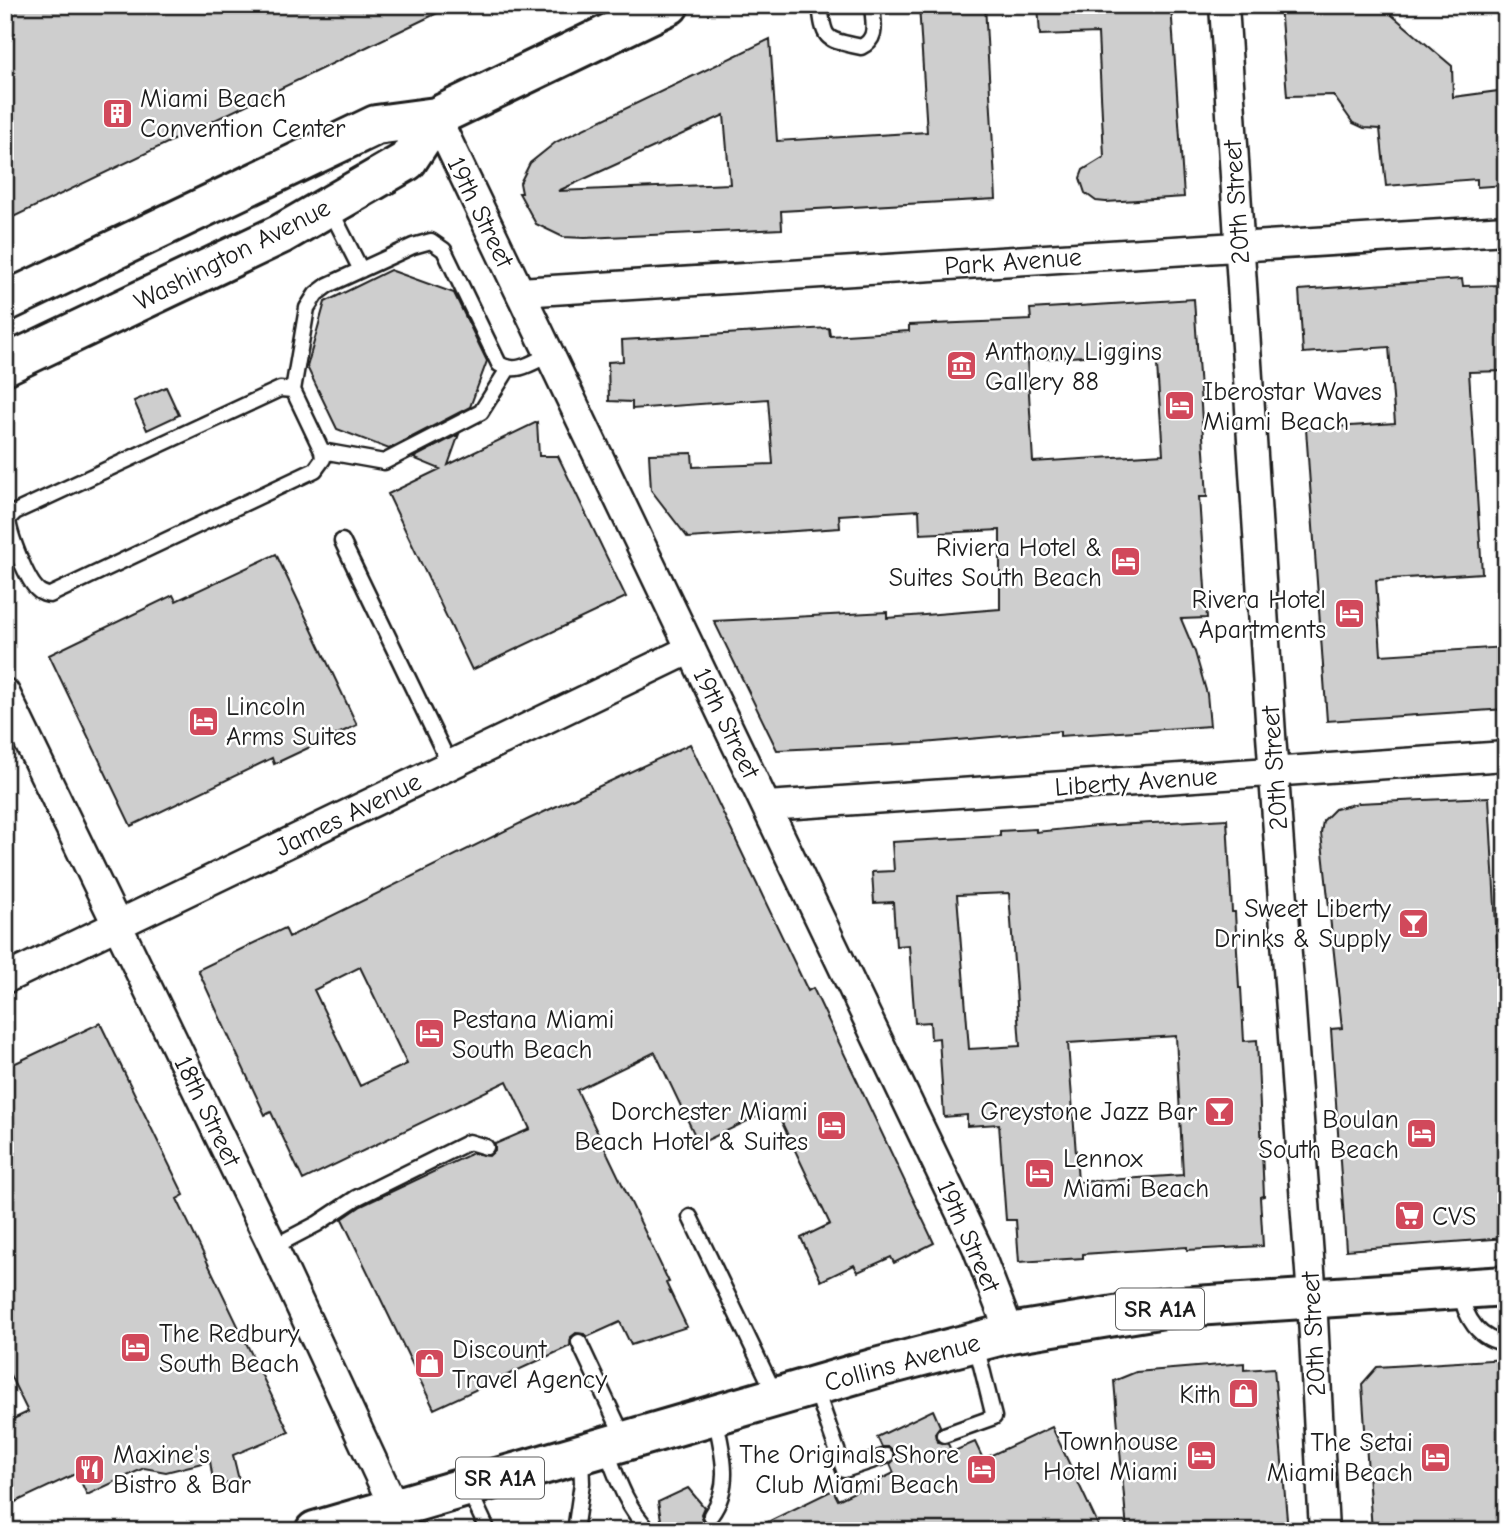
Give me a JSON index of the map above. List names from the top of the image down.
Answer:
{
  "streets": {
    "main road": ["Washington Avenue", "SR A1A", "Collins Avenue"],
    "street": [
      "20th Street",
      "19th Street",
      "Park Avenue",
      "Liberty Avenue",
      "James Avenue",
      "18th Street"
    ]
  },
  "crossings": [
    ["20th Street", "Park Avenue"],
    ["20th Street", "Liberty Avenue"],
    ["20th Street", "Collins Avenue"],
    ["19th Street", "Washington Avenue"],
    ["19th Street", "Park Avenue"],
    ["19th Street", "Liberty Avenue"],
    ["19th Street", "James Avenue"],
    ["19th Street", "Collins Avenue"],
    ["James Avenue", "18th Street"],
    ["18th Street", "Collins Avenue"]
  ],
  "places": {
    "building": ["Miami Beach Convention Center"],
    "museum": ["Anthony Liggins Gallery 88"],
    "hotel": [
      "Iberostar Waves Miami Beach",
      "Riviera Hotel & Suites South Beach",
      "Rivera Hotel Apartments",
      "Lincoln Arms Suites",
      "Pestana Miami South Beach",
      "Dorchester Miami Beach Hotel & Suites",
      "Boulan South Beach",
      "Lennox Miami Beach",
      "The Redbury South Beach",
      "Townhouse Hotel Miami",
      "The Setai Miami Beach",
      "The Originals Shore Club Miami Beach"
    ],
    "bar": ["Sweet Liberty Drinks & Supply", "Greystone Jazz Bar"],
    "supermarket": ["CVS"],
    "shop": ["Discount Travel Agency", "Kith"],
    "restaurant": ["Maxine's Bistro & Bar"]
  }
}
